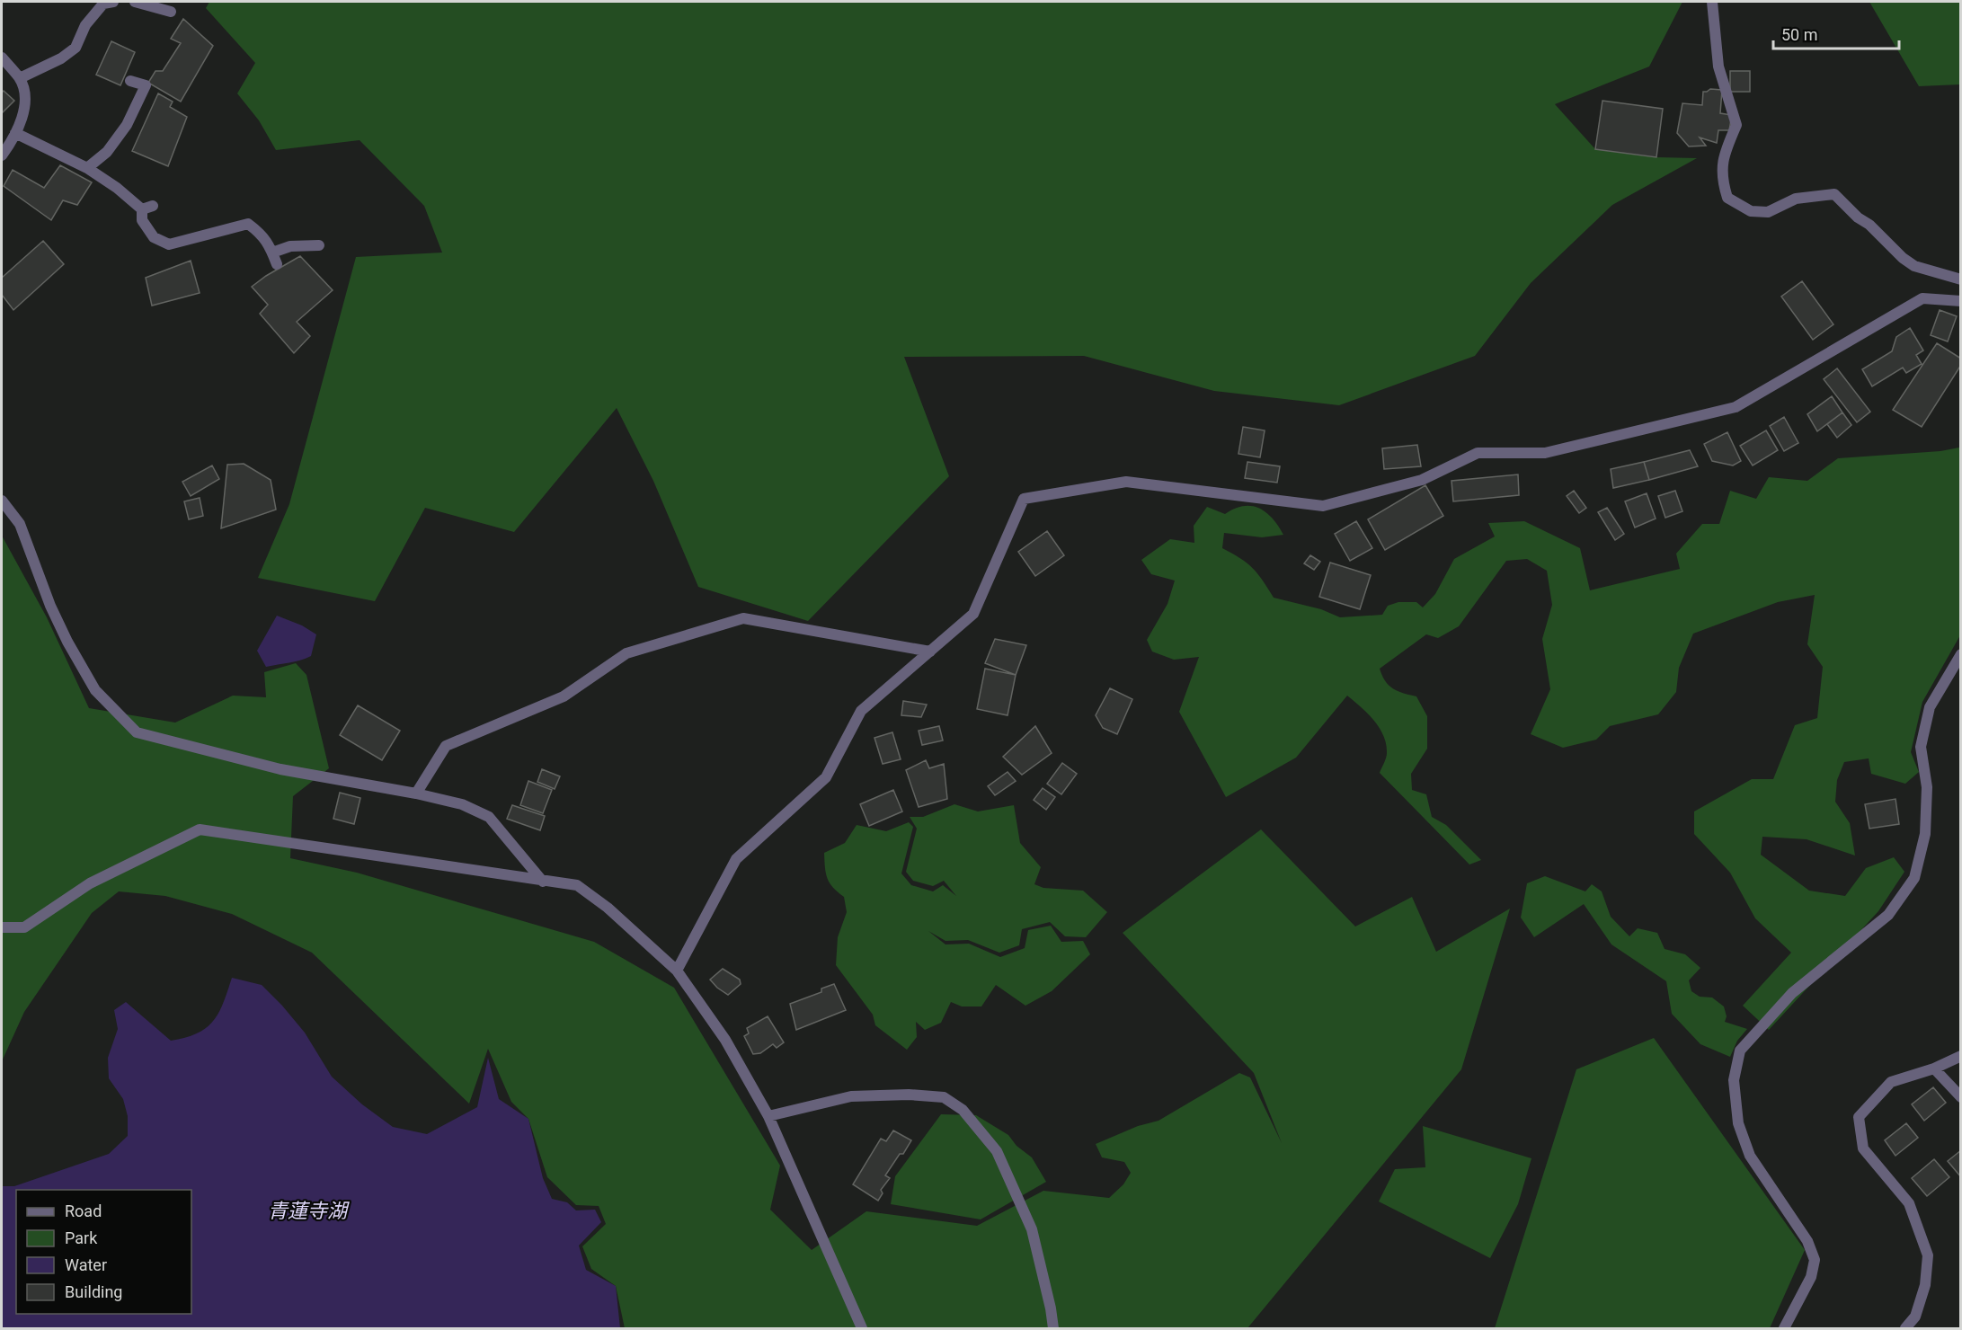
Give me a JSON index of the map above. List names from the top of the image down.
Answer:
{
  "water": ["青蓮寺湖"],
  "legend": [
    "Road",
    "Park",
    "Water",
    "Building"
  ],
  "scale_bar": "50 m"
}
